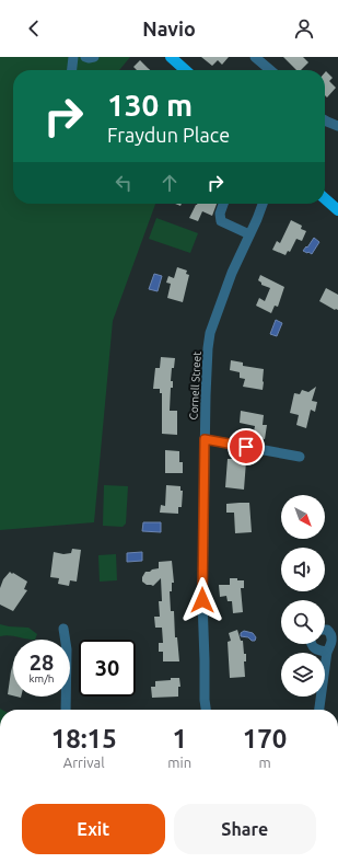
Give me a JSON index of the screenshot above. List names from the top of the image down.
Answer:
{
  "streets": {
    "street": ["Cornell Street"]
  },
  "north": "bottom right",
  "page": {
    "header": "Navio",
    "turn": ["130 m", "Fraydun Place"],
    "speed": "28 km/h",
    "limit": "30",
    "eta": [
      "18:15",
      "Arrival",
      "1",
      "min",
      "170",
      "m"
    ],
    "buttons": ["Exit", "Share"]
  }
}
